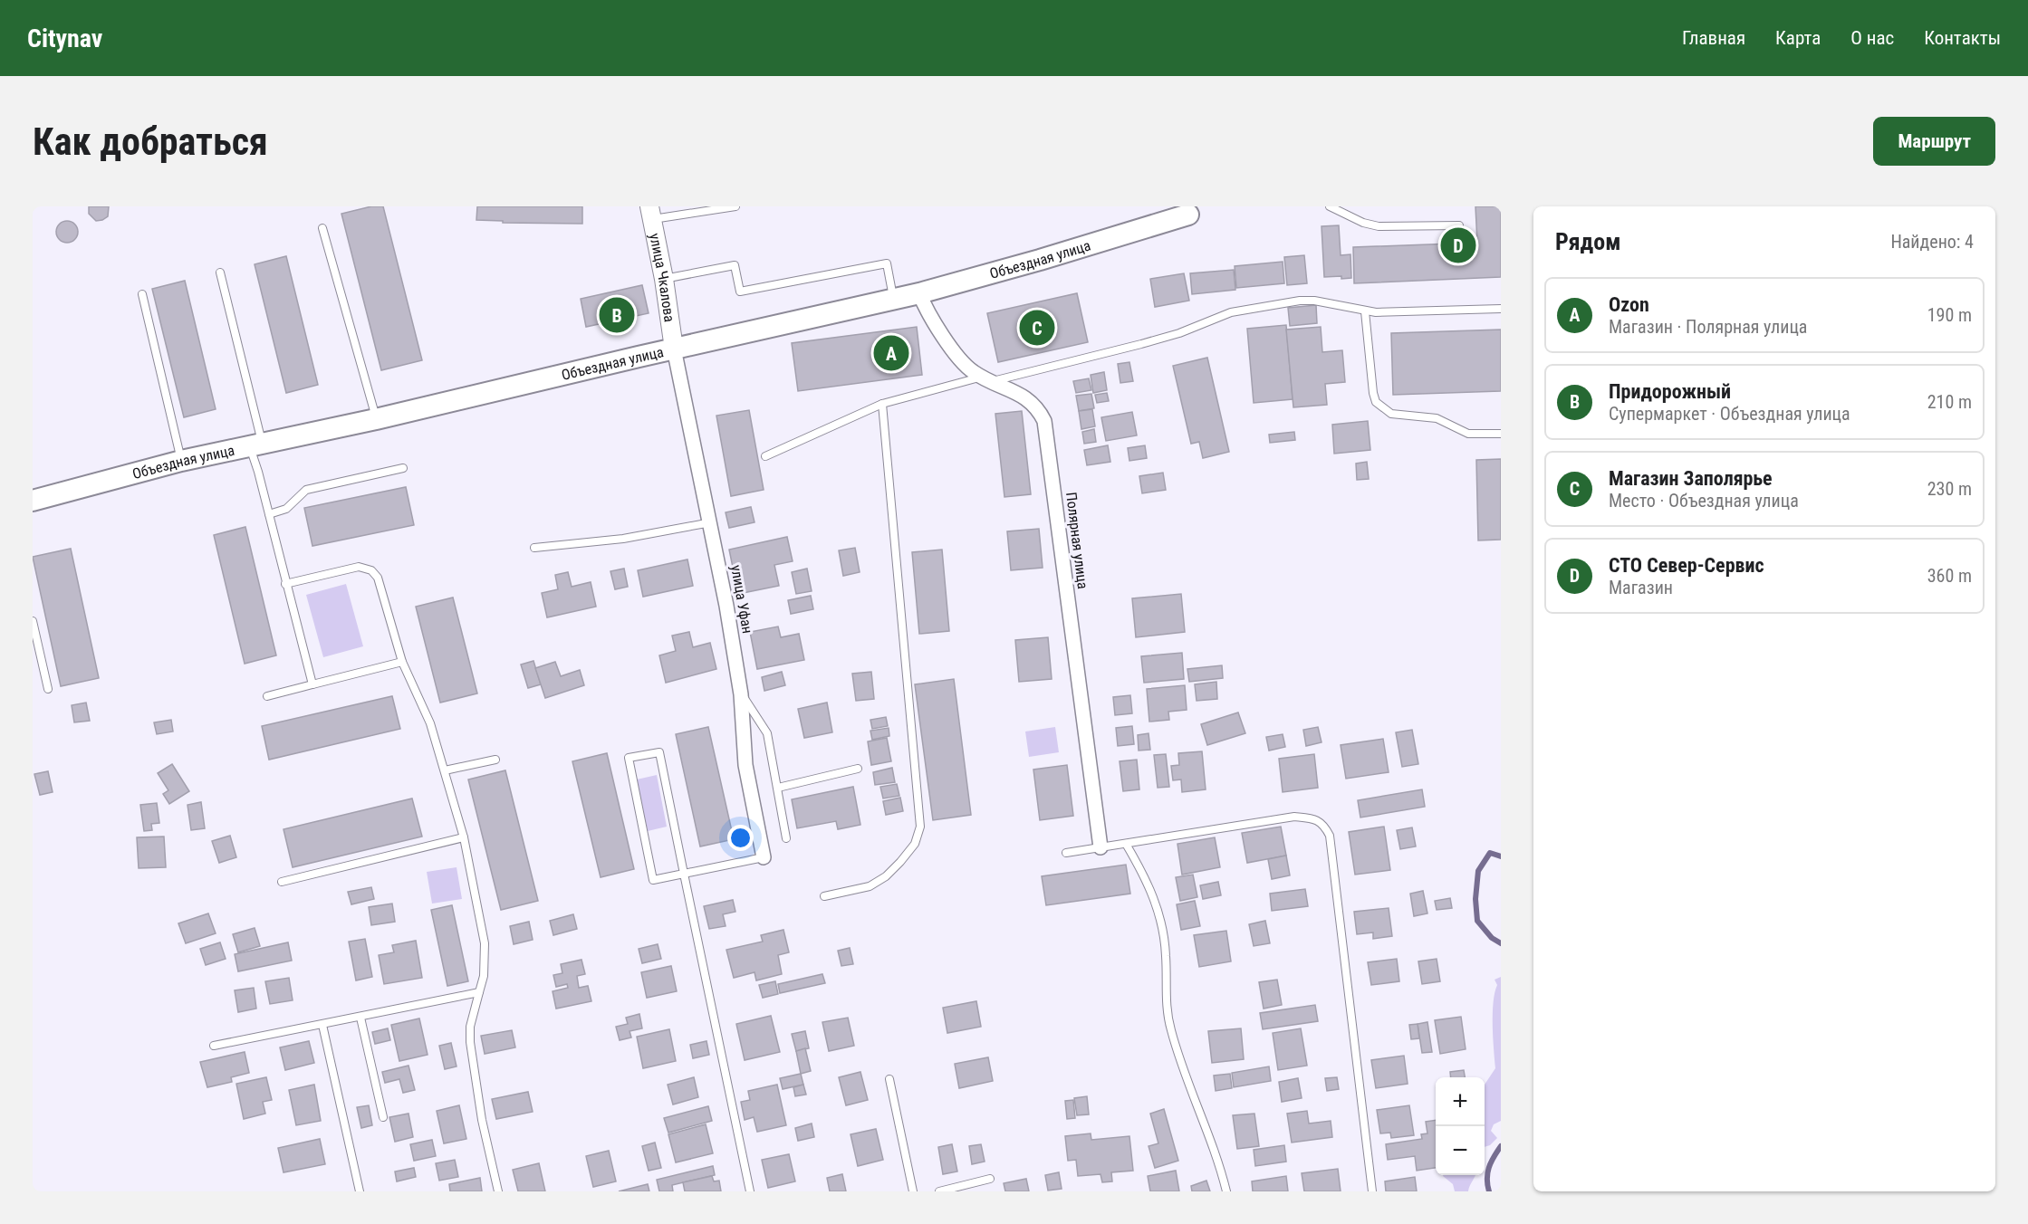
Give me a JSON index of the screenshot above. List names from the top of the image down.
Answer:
{
  "streets": {
    "main road": ["Объездная улица"],
    "street": ["улица Чкалова", "Полярная улица", "улица Уфан"]
  },
  "crossings": [
    ["Объездная улица", "улица Чкалова"],
    ["Объездная улица", "Полярная улица"],
    ["Объездная улица", "улица Уфан"],
    ["улица Чкалова", "улица Уфан"]
  ],
  "page": {
    "header": "Citynav",
    "nav": [
      "Главная",
      "Карта",
      "О нас",
      "Контакты"
    ],
    "buttons": "Маршрут",
    "title": "Как добраться",
    "heading": ["Рядом", "Найдено: 4"],
    "pins": [
      "D",
      "B",
      "C",
      "A"
    ],
    "list": [
      {
        "mark": "A",
        "name": "Ozon",
        "note": "Магазин · Полярная улица",
        "value": "190 m"
      },
      {
        "mark": "B",
        "name": "Придорожный",
        "note": "Супермаркет · Объездная улица",
        "value": "210 m"
      },
      {
        "mark": "C",
        "name": "Магазин Заполярье",
        "note": "Место · Объездная улица",
        "value": "230 m"
      },
      {
        "mark": "D",
        "name": "СТО Север-Сервис",
        "note": "Магазин",
        "value": "360 m"
      }
    ],
    "map_buttons": ["+", "−"]
  }
}
